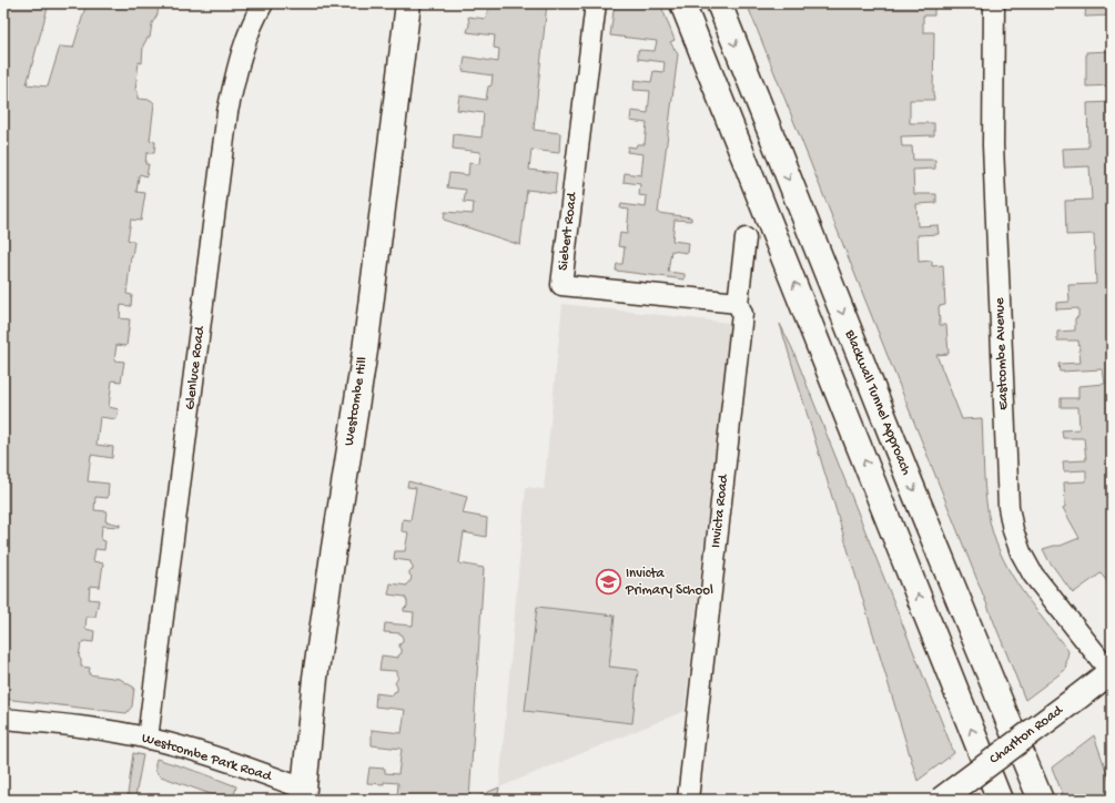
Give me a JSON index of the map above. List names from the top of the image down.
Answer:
{
  "streets": {
    "main road": ["Westcombe Hill", "Blackwall Tunnel Approach", "Charlton Road"],
    "street": [
      "Siebert Road",
      "Eastcombe Avenue",
      "Glenluce Road",
      "Invicta Road",
      "Westcombe Park Road"
    ]
  },
  "crossings": [
    ["Siebert Road", "Invicta Road"],
    ["Eastcombe Avenue", "Charlton Road"],
    ["Glenluce Road", "Westcombe Park Road"],
    ["Westcombe Hill", "Westcombe Park Road"]
  ],
  "places": {
    "school or university": ["Invicta Primary School"]
  }
}
